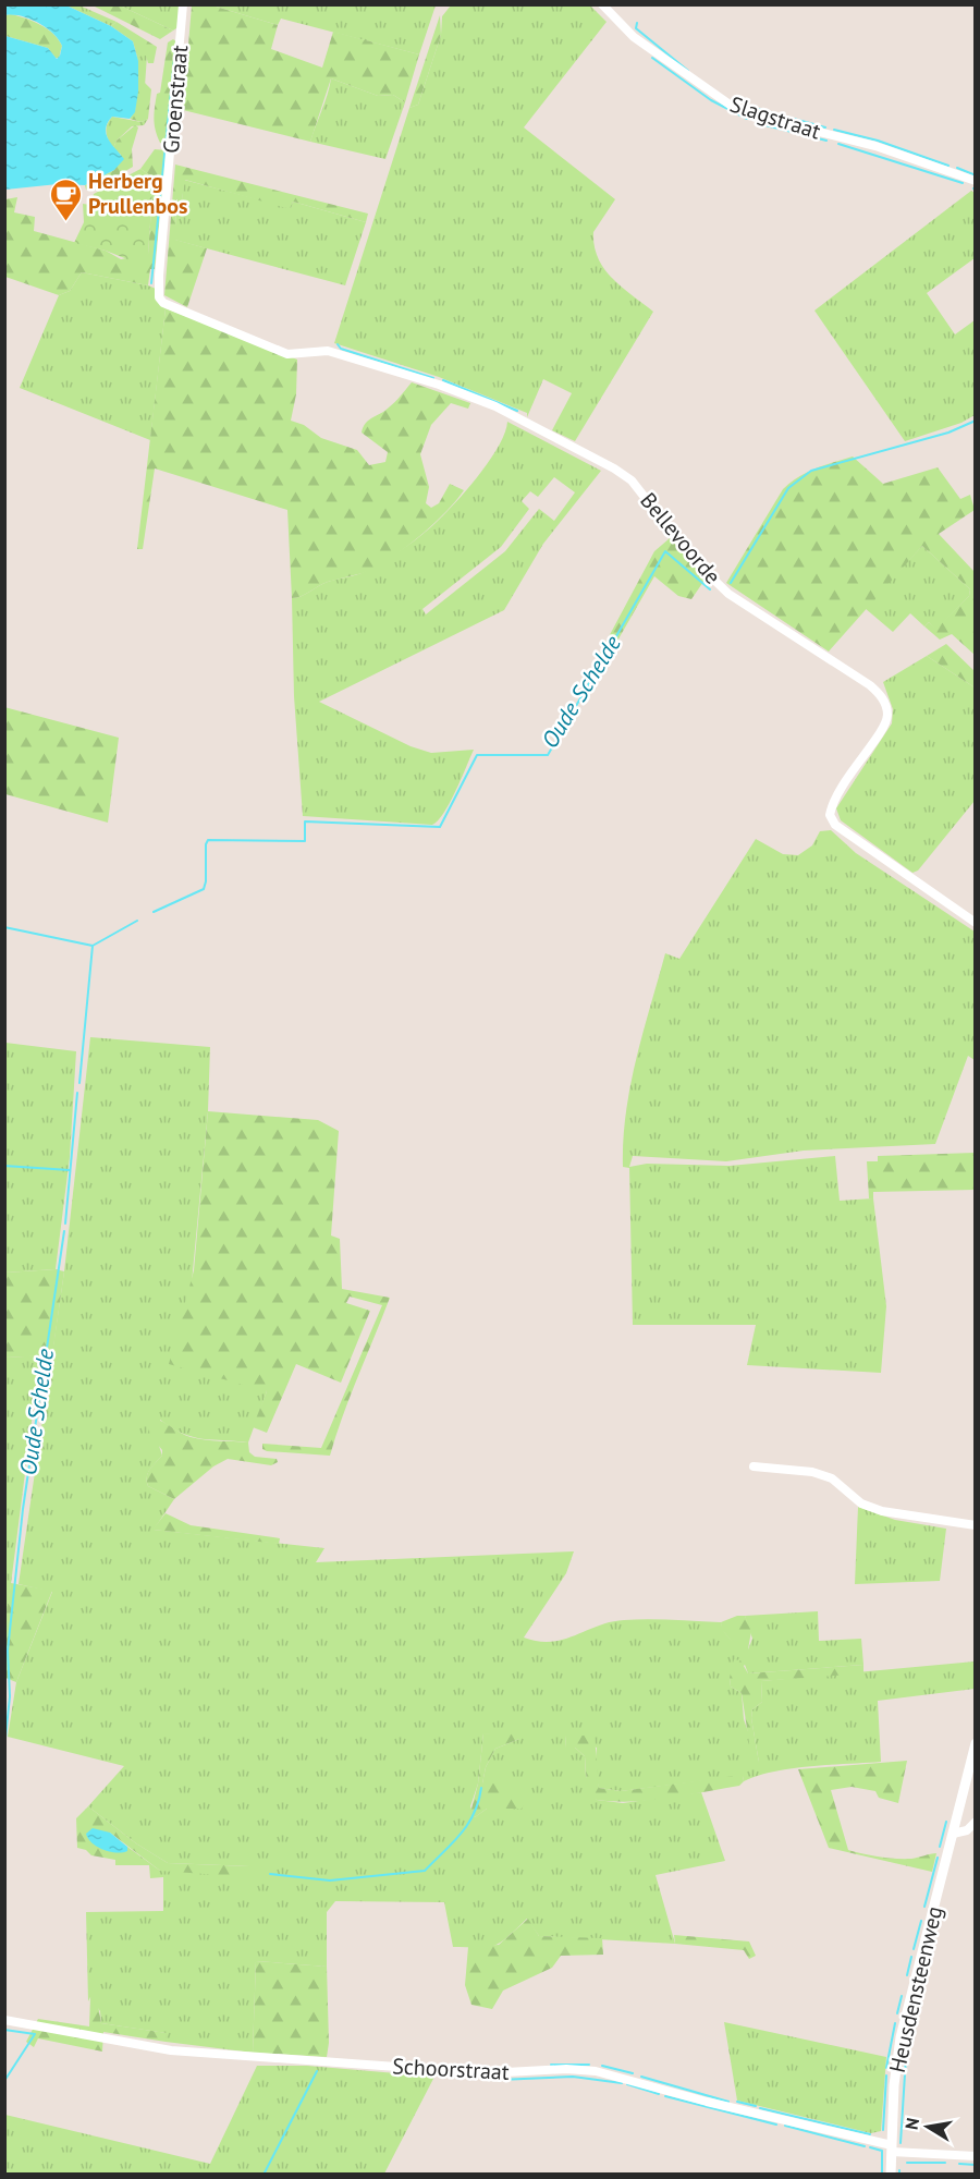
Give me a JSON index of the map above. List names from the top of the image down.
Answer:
{
  "streets": {
    "street": [
      "Groenstraat",
      "Slagstraat",
      "Bellevoorde",
      "Heusdensteenweg",
      "Schoorstraat"
    ]
  },
  "crossings": [
    ["Groenstraat", "Bellevoorde"],
    ["Heusdensteenweg", "Schoorstraat"]
  ],
  "water": ["Oude Schelde"],
  "places": {
    "cafe": ["Herberg Prullenbos"]
  },
  "north": "left"
}
